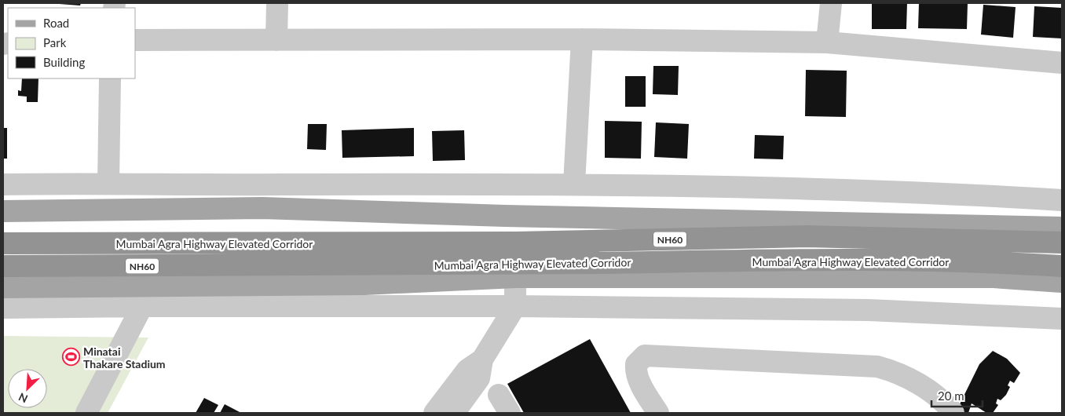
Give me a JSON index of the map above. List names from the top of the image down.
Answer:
{
  "streets": {
    "highway": ["NH60", "Mumbai Agra Highway Elevated Corridor"]
  },
  "places": {
    "sports": ["Minatai Thakare Stadium"]
  },
  "legend": ["Road", "Park", "Building"],
  "scale_bar": "20 m",
  "north": "bottom left"
}
